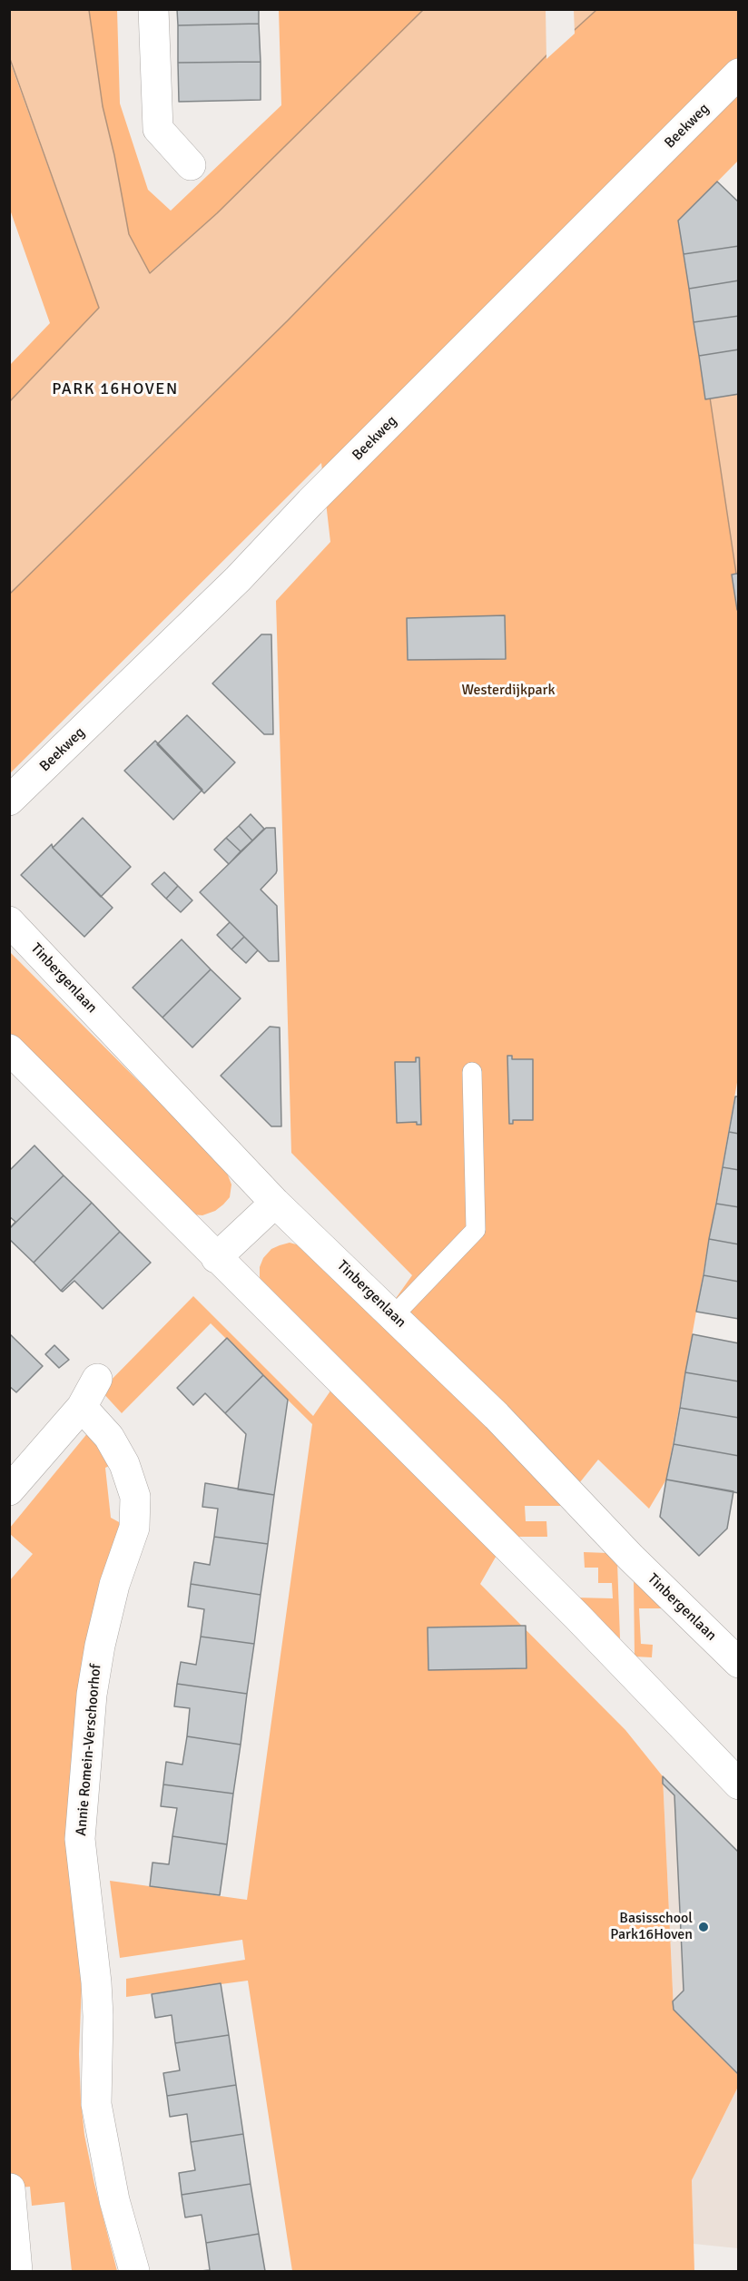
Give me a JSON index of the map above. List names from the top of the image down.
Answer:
{
  "streets": {
    "street": ["Beekweg", "Tinbergenlaan", "Annie Romein-Verschoorhof"]
  },
  "districts": ["PARK 16HOVEN"],
  "parks": ["Westerdijkpark"],
  "places": ["Basisschool Park16Hoven"]
}
